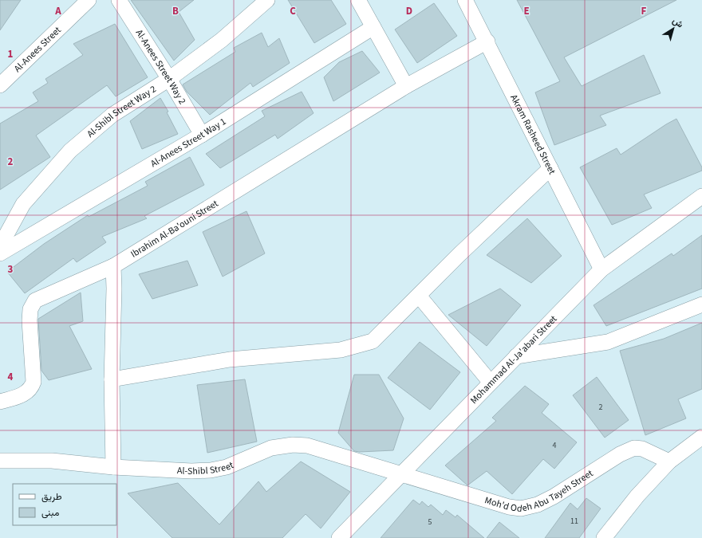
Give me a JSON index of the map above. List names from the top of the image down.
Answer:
{
  "streets": {
    "street": [
      "Al-Anees Street",
      "Al-Anees Street Way 2",
      "Al-Shibl Street Way 2",
      "Akram Rasheed Street",
      "Al-Anees Street Way 1",
      "Ibrahim Al-Ba'ouni Street",
      "Mohammad Al-Ja'abari Street",
      "Al-Shibl Street",
      "Moh'd Odeh Abu Tayeh Street"
    ]
  },
  "crossings": [
    ["Al-Anees Street Way 2", "Al-Shibl Street Way 2"],
    ["Al-Anees Street Way 2", "Al-Anees Street Way 1"],
    ["Akram Rasheed Street", "Ibrahim Al-Ba'ouni Street"],
    ["Akram Rasheed Street", "Mohammad Al-Ja'abari Street"],
    ["Mohammad Al-Ja'abari Street", "Al-Shibl Street"],
    ["Mohammad Al-Ja'abari Street", "Moh'd Odeh Abu Tayeh Street"],
    ["Al-Shibl Street", "Moh'd Odeh Abu Tayeh Street"]
  ],
  "house_numbers": [
    "2",
    "4",
    "11",
    "5"
  ],
  "legend": ["طريق", "مبنى"],
  "north": "top right",
  "grid": {
    "columns": [
      "A",
      "B",
      "C",
      "D",
      "E",
      "F"
    ],
    "rows": [
      "1",
      "2",
      "3",
      "4"
    ]
  }
}
